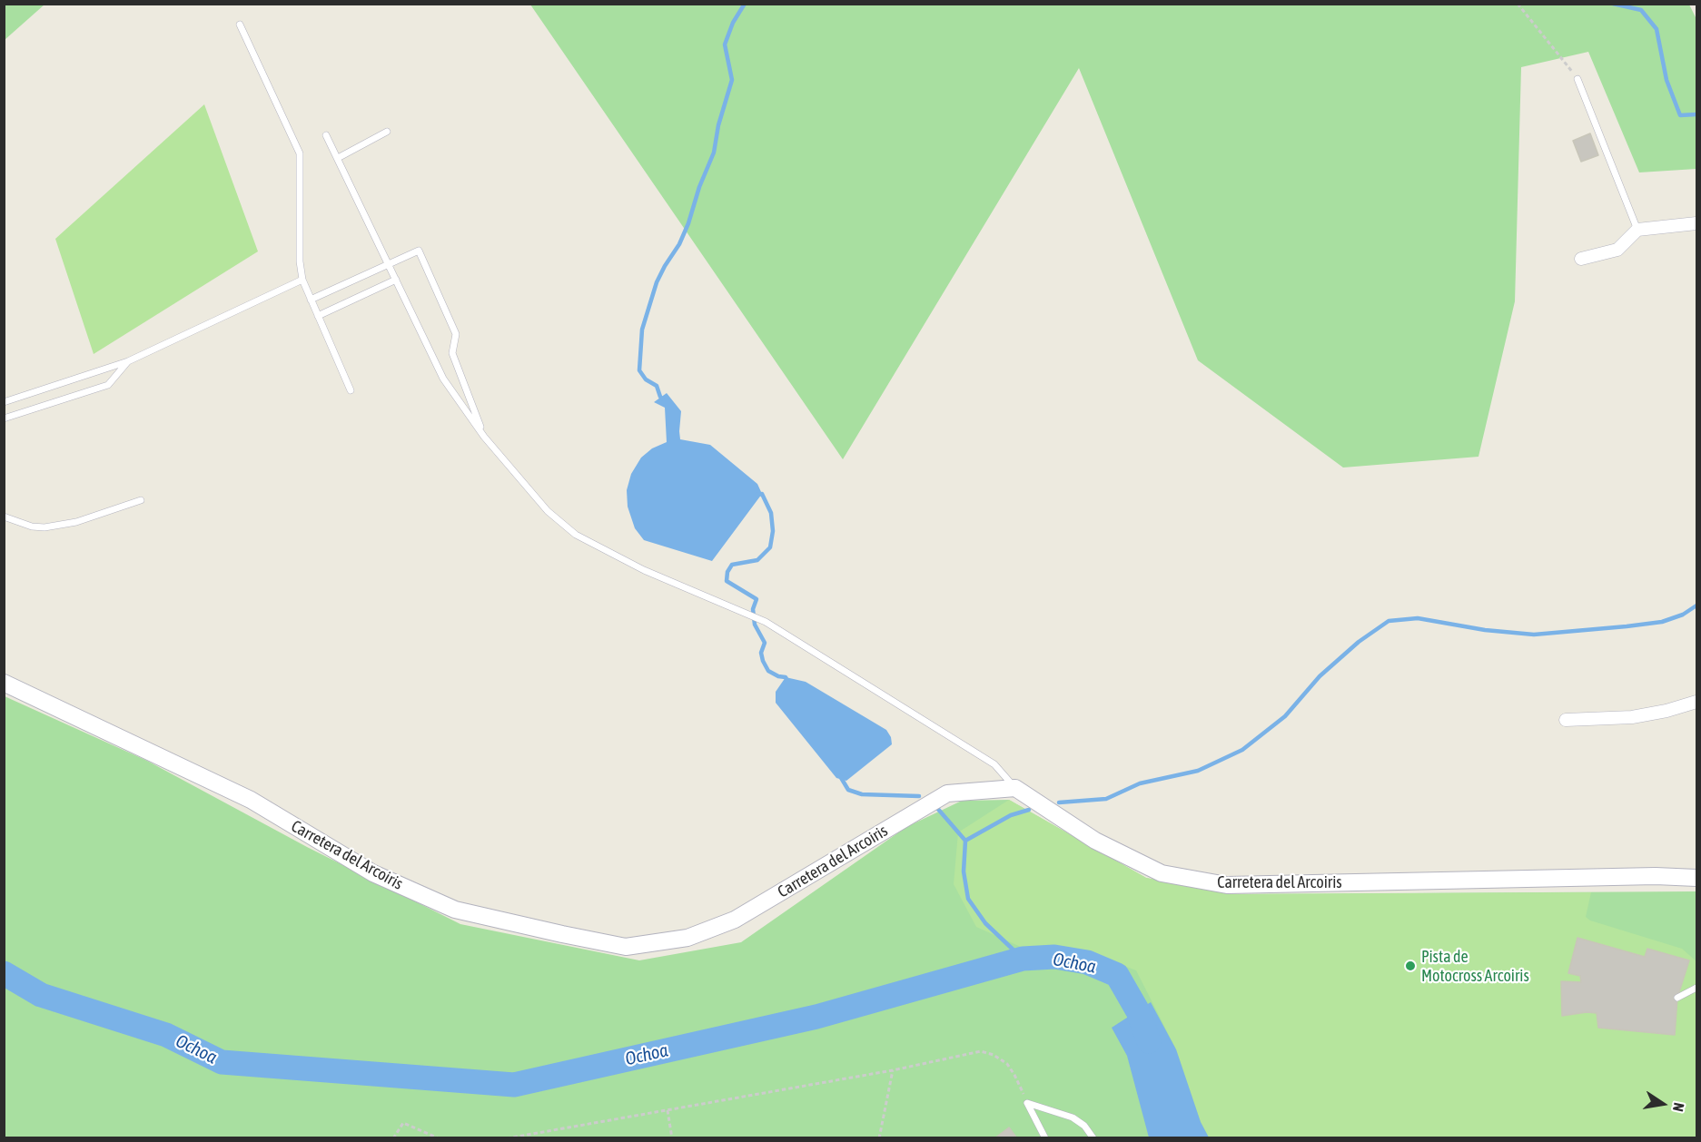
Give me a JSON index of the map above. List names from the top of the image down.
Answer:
{
  "streets": {
    "street": ["Carretera del Arcoiris"]
  },
  "water": ["Ochoa"],
  "places": ["Pista de Motocross Arcoiris"],
  "north": "right"
}
